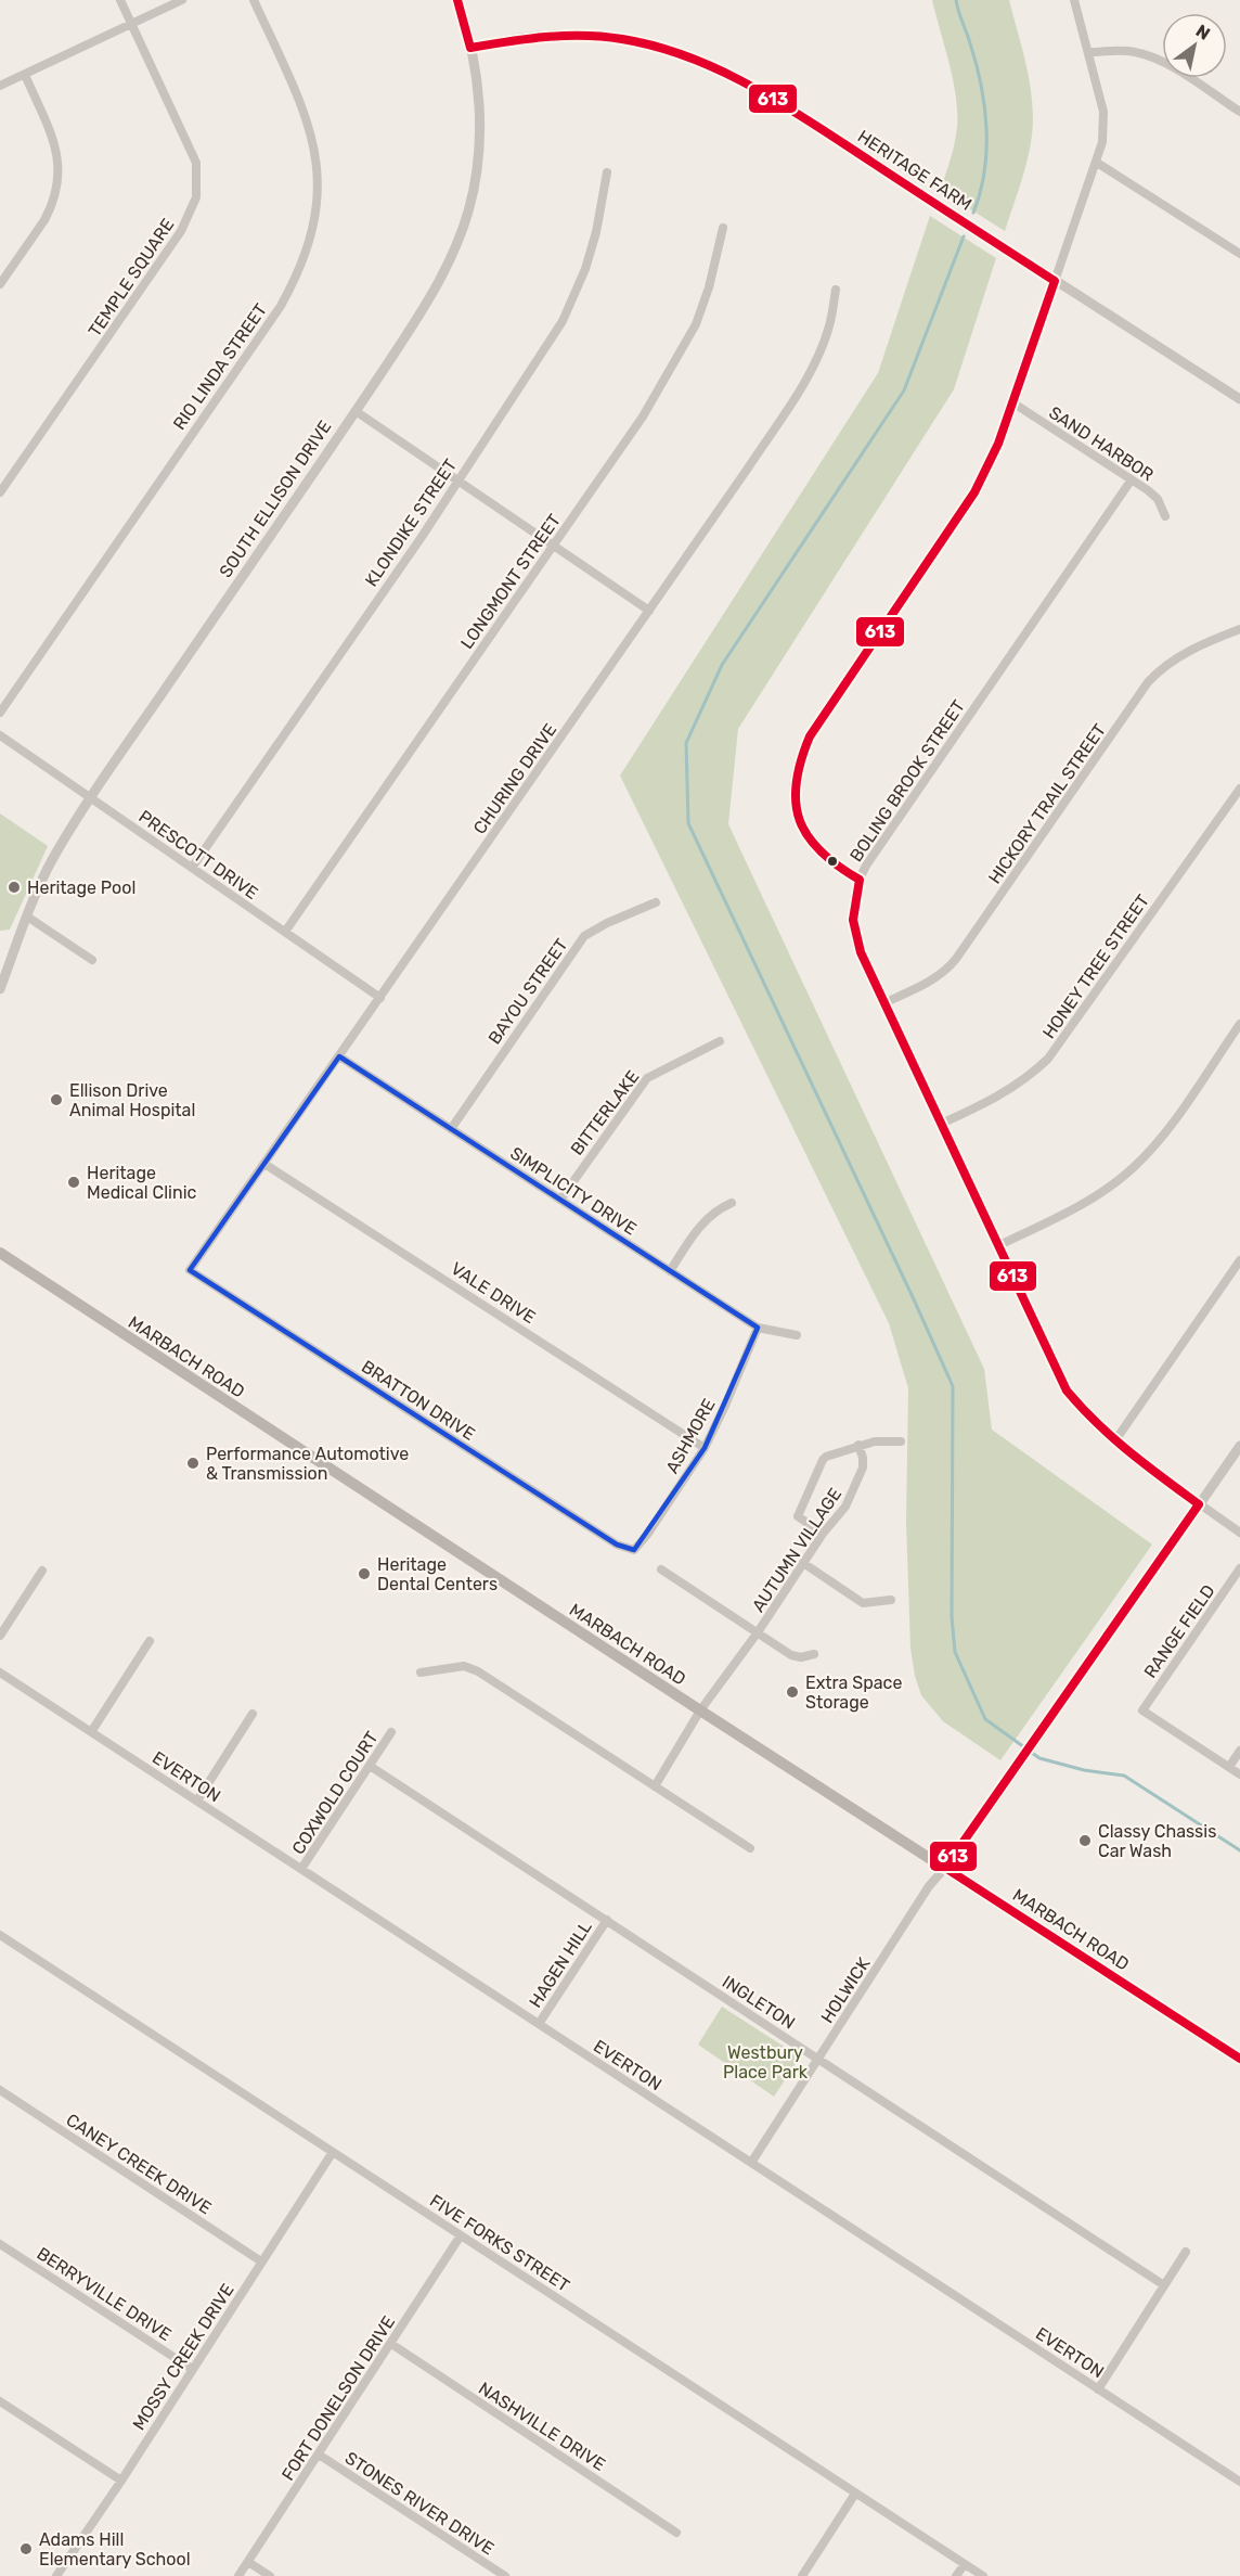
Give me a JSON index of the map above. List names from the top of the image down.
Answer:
{
  "streets": {
    "main road": ["MARBACH ROAD"],
    "street": [
      "HERITAGE FARM",
      "TEMPLE SQUARE",
      "RIO LINDA STREET",
      "SAND HARBOR",
      "SOUTH ELLISON DRIVE",
      "KLONDIKE STREET",
      "LONGMONT STREET",
      "CHURING DRIVE",
      "BOLING BROOK STREET",
      "HICKORY TRAIL STREET",
      "PRESCOTT DRIVE",
      "HONEY TREE STREET",
      "BAYOU STREET",
      "BITTERLAKE",
      "SIMPLICITY DRIVE",
      "VALE DRIVE",
      "BRATTON DRIVE",
      "ASHMORE",
      "AUTUMN VILLAGE",
      "RANGE FIELD",
      "EVERTON",
      "COXWOLD COURT",
      "HAGEN HILL",
      "HOLWICK",
      "INGLETON",
      "CANEY CREEK DRIVE",
      "FIVE FORKS STREET",
      "BERRYVILLE DRIVE",
      "MOSSY CREEK DRIVE",
      "FORT DONELSON DRIVE",
      "NASHVILLE DRIVE",
      "STONES RIVER DRIVE"
    ]
  },
  "crossings": [
    ["HERITAGE FARM", "SOUTH ELLISON DRIVE"],
    ["SAND HARBOR", "BOLING BROOK STREET"],
    ["SOUTH ELLISON DRIVE", "PRESCOTT DRIVE"],
    ["KLONDIKE STREET", "PRESCOTT DRIVE"],
    ["LONGMONT STREET", "PRESCOTT DRIVE"],
    ["CHURING DRIVE", "PRESCOTT DRIVE"],
    ["CHURING DRIVE", "SIMPLICITY DRIVE"],
    ["CHURING DRIVE", "VALE DRIVE"],
    ["CHURING DRIVE", "BRATTON DRIVE"],
    ["BOLING BROOK STREET", "HICKORY TRAIL STREET"],
    ["BOLING BROOK STREET", "HONEY TREE STREET"],
    ["BAYOU STREET", "SIMPLICITY DRIVE"],
    ["BITTERLAKE", "SIMPLICITY DRIVE"],
    ["SIMPLICITY DRIVE", "ASHMORE"],
    ["VALE DRIVE", "ASHMORE"],
    ["MARBACH ROAD", "AUTUMN VILLAGE"],
    ["MARBACH ROAD", "HOLWICK"],
    ["BRATTON DRIVE", "ASHMORE"],
    ["EVERTON", "COXWOLD COURT"],
    ["EVERTON", "HAGEN HILL"],
    ["EVERTON", "HOLWICK"],
    ["COXWOLD COURT", "INGLETON"],
    ["HAGEN HILL", "INGLETON"],
    ["HOLWICK", "INGLETON"],
    ["CANEY CREEK DRIVE", "MOSSY CREEK DRIVE"],
    ["FIVE FORKS STREET", "MOSSY CREEK DRIVE"],
    ["FIVE FORKS STREET", "FORT DONELSON DRIVE"],
    ["BERRYVILLE DRIVE", "MOSSY CREEK DRIVE"],
    ["FORT DONELSON DRIVE", "NASHVILLE DRIVE"],
    ["FORT DONELSON DRIVE", "STONES RIVER DRIVE"]
  ],
  "parks": ["Westbury Place Park"],
  "places": [
    "Heritage Pool",
    "Ellison Drive Animal Hospital",
    "Heritage Medical Clinic",
    "Performance Automotive & Transmission",
    "Heritage Dental Centers",
    "Extra Space Storage",
    "Classy Chassis Car Wash",
    "Adams Hill Elementary School"
  ],
  "lines": ["transit line 613"],
  "north": "top right"
}
